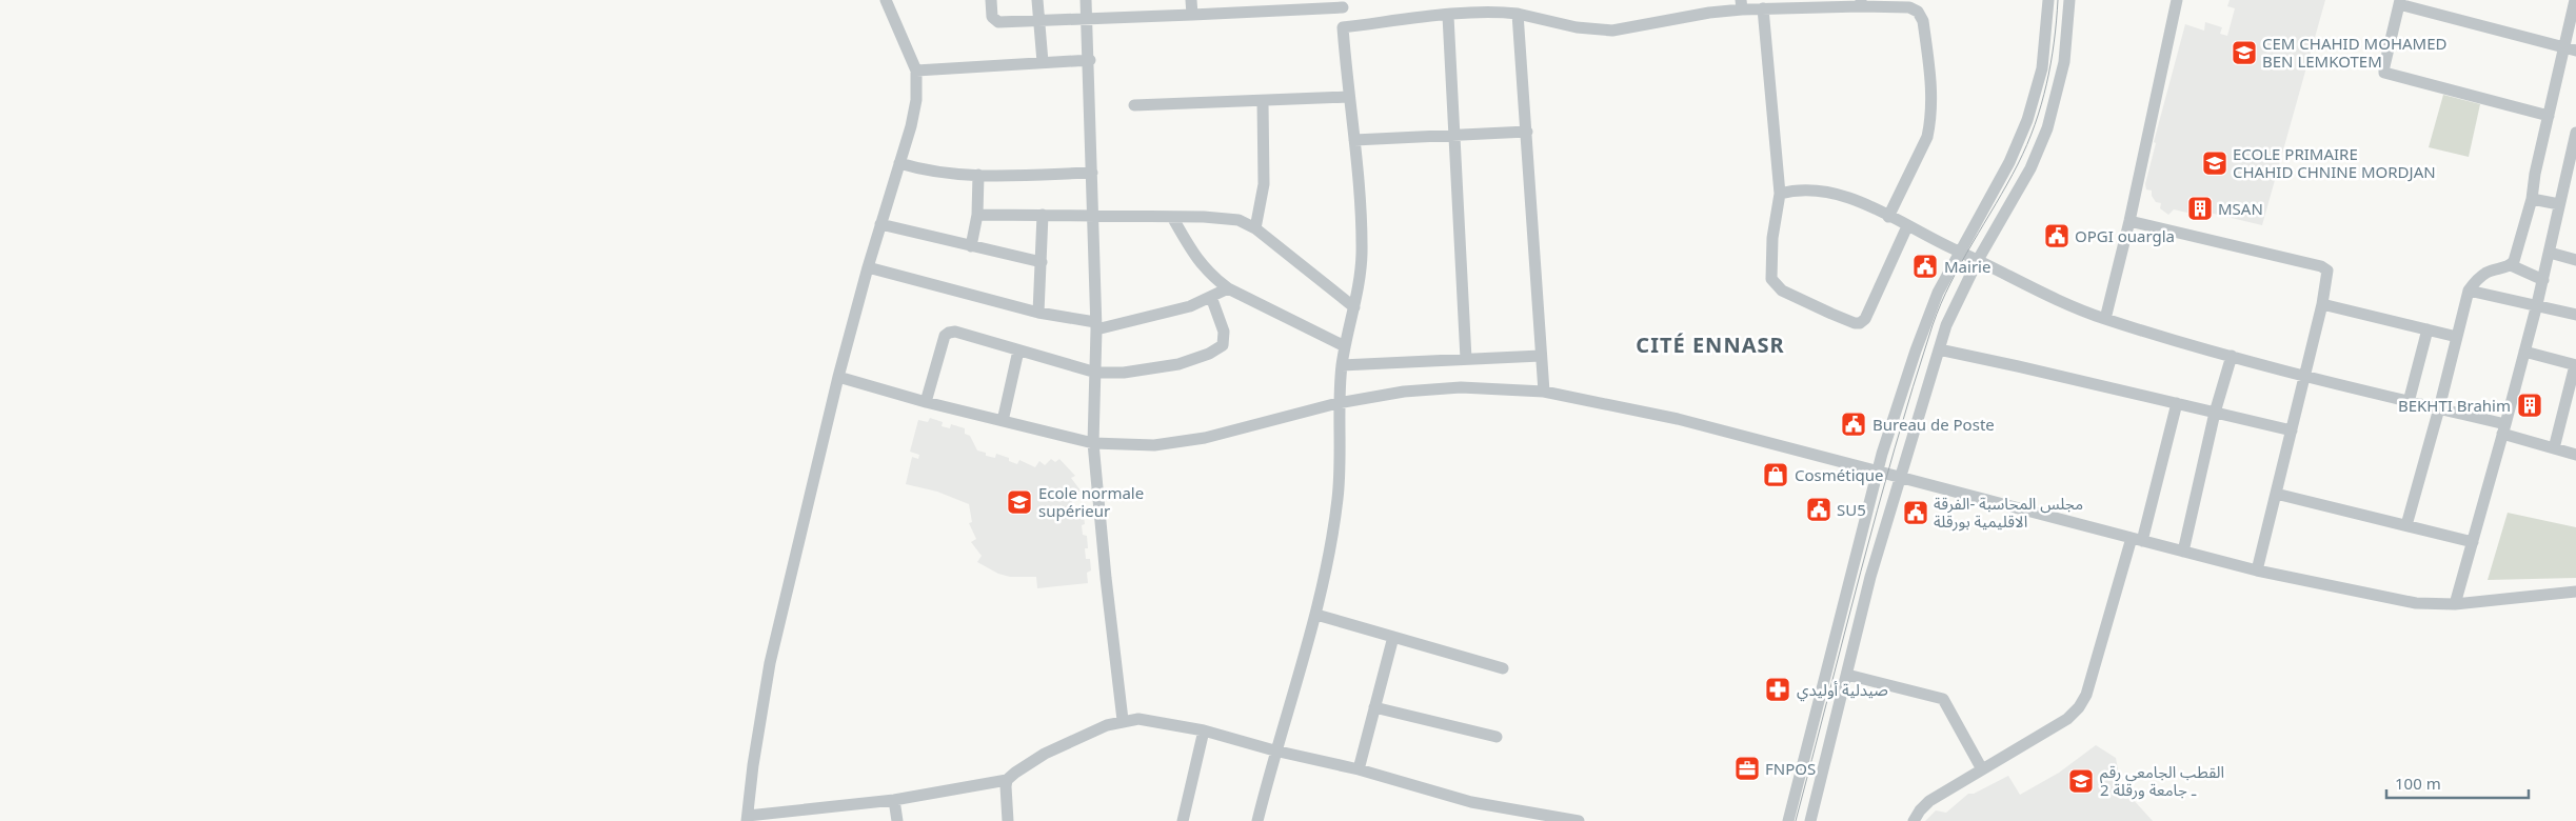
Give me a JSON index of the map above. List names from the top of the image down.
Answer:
{
  "districts": ["CITÉ ENNASR"],
  "places": {
    "school or university": [
      "CEM CHAHID MOHAMED BEN LEMKOTEM",
      "ECOLE PRIMAIRE CHAHID CHNINE MORDJAN",
      "Ecole normale supérieur",
      "القطب الجامعي رقم 2 ـ جامعة ورقلة"
    ],
    "building": ["MSAN", "BEKHTI Brahim"],
    "public building": [
      "OPGI ouargla",
      "Mairie",
      "Bureau de Poste",
      "SU5",
      "مجلس المحاسبة -الفرقة الاقليمية بورقلة"
    ],
    "shop": ["Cosmétique"],
    "pharmacy": ["صيدلية أوليدي"],
    "office": ["FNPOS"]
  },
  "scale_bar": "100 m"
}
